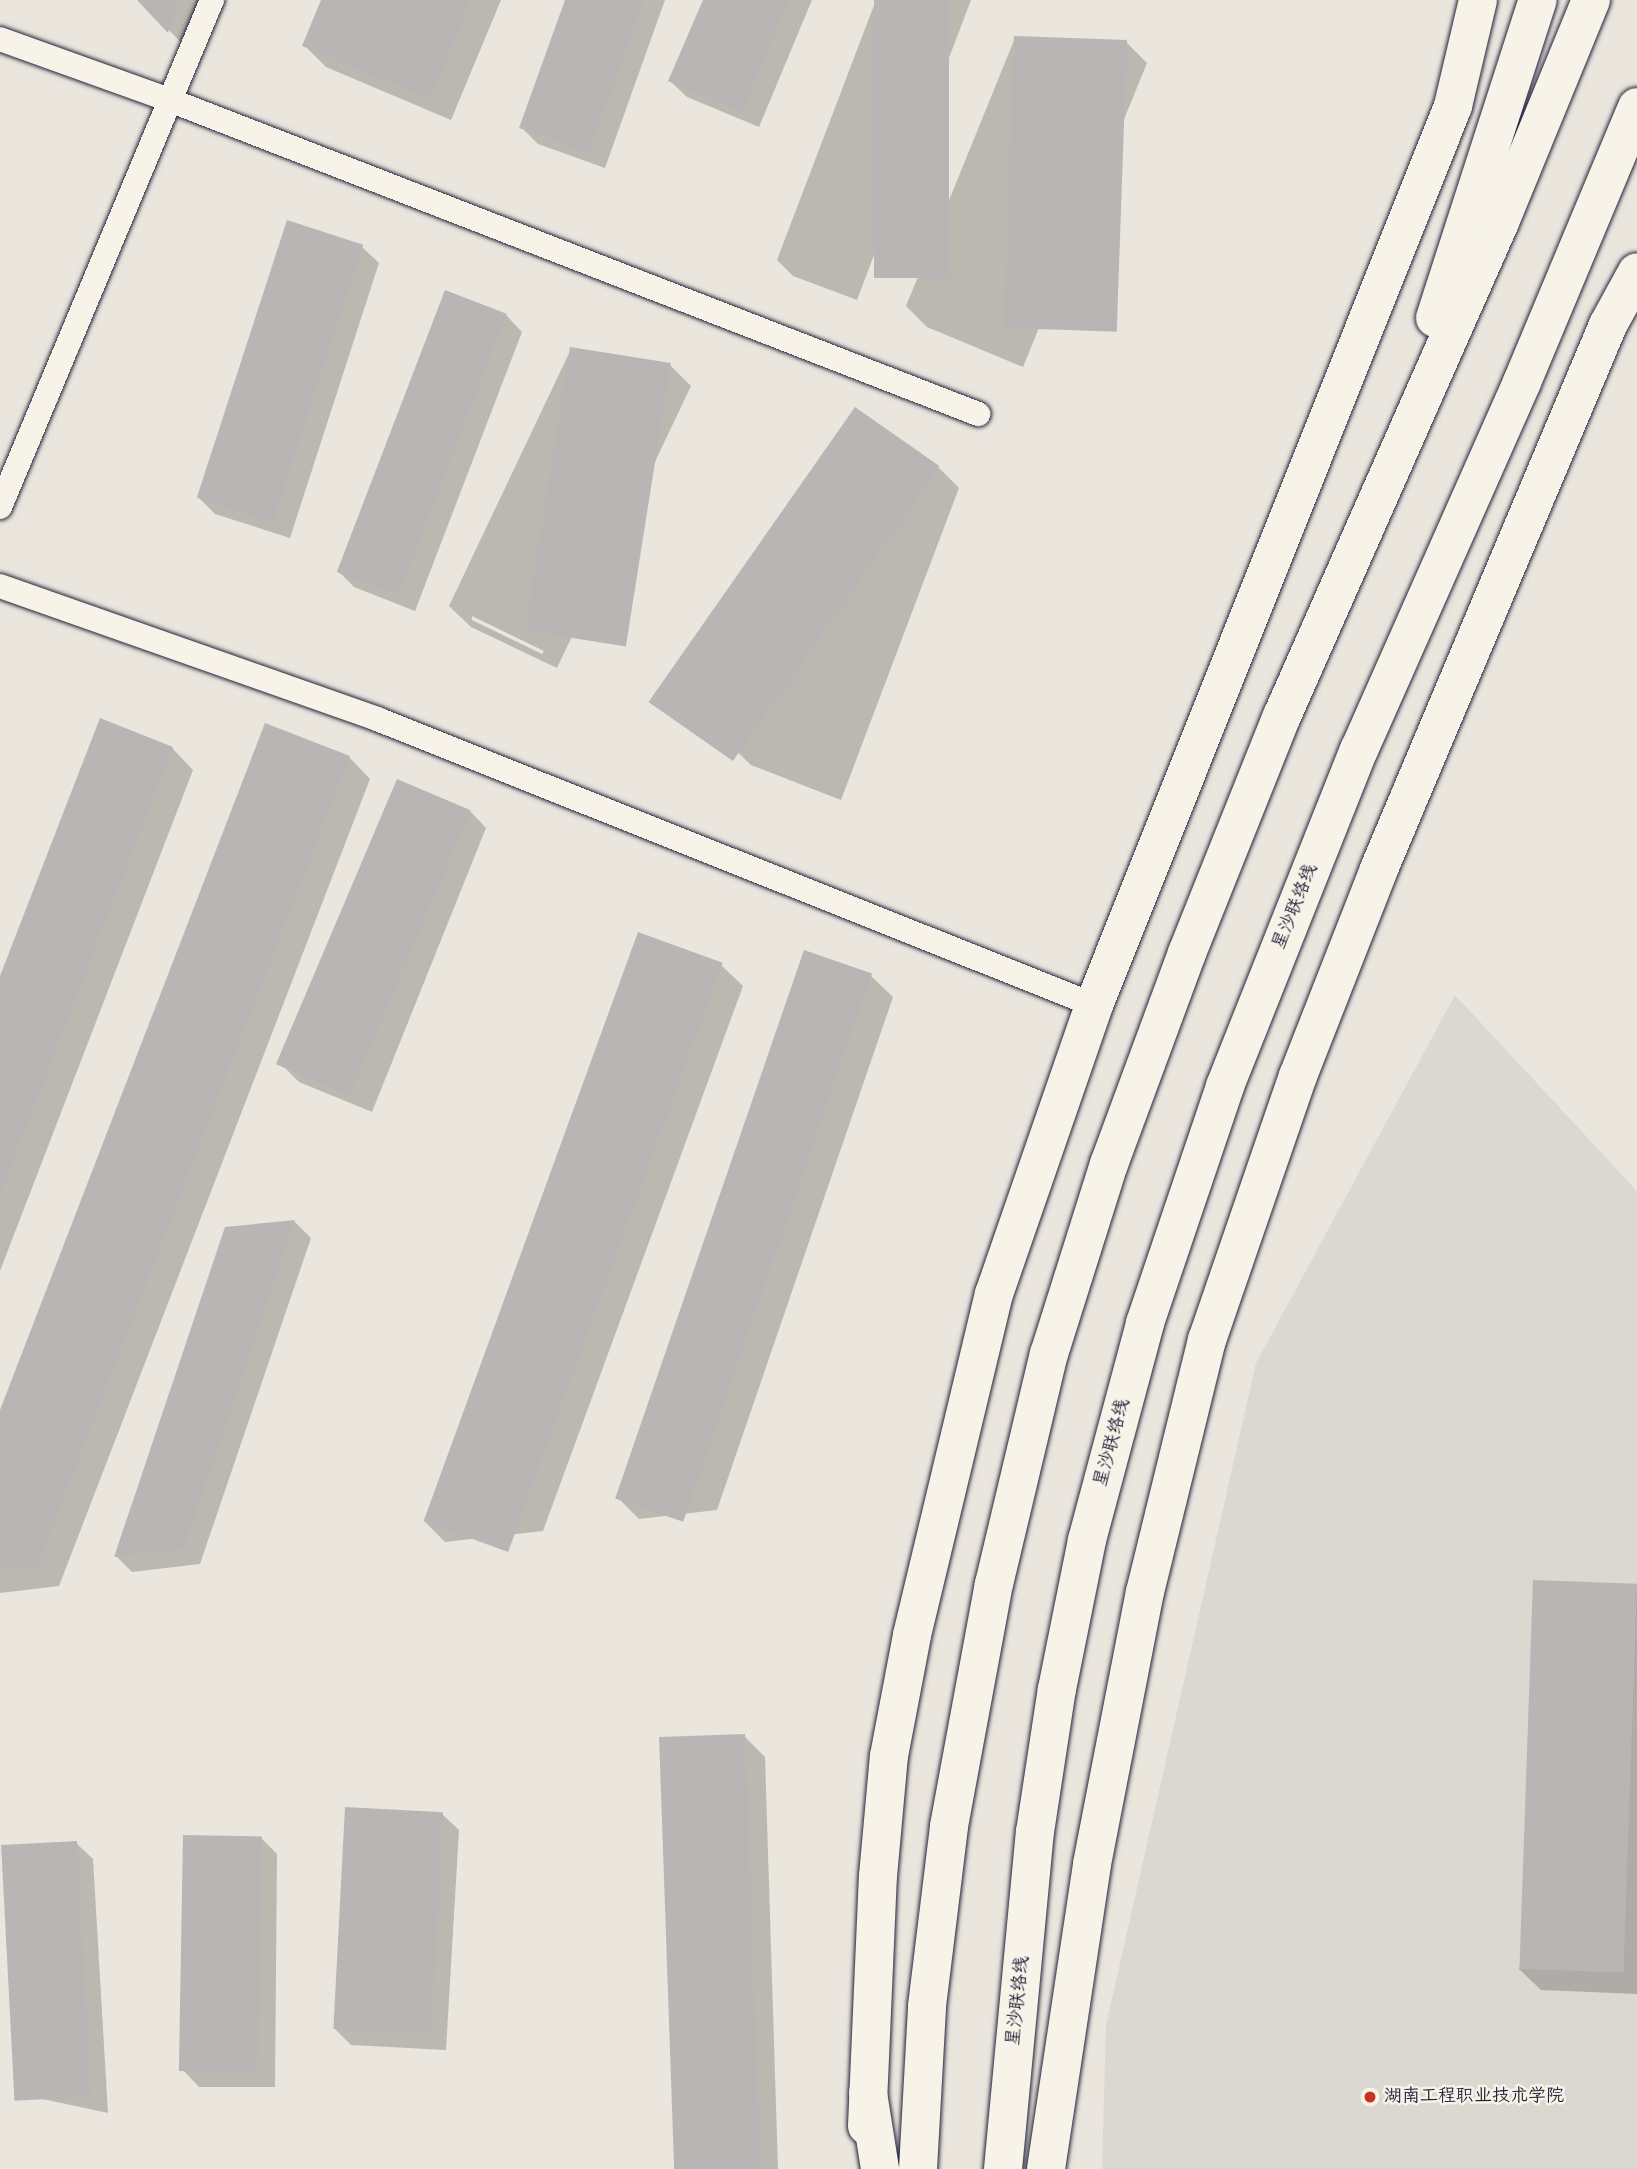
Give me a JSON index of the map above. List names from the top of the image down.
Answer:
{
  "streets": {
    "main road": ["星沙联络线"]
  },
  "places": ["湖南工程职业技术学院"]
}
